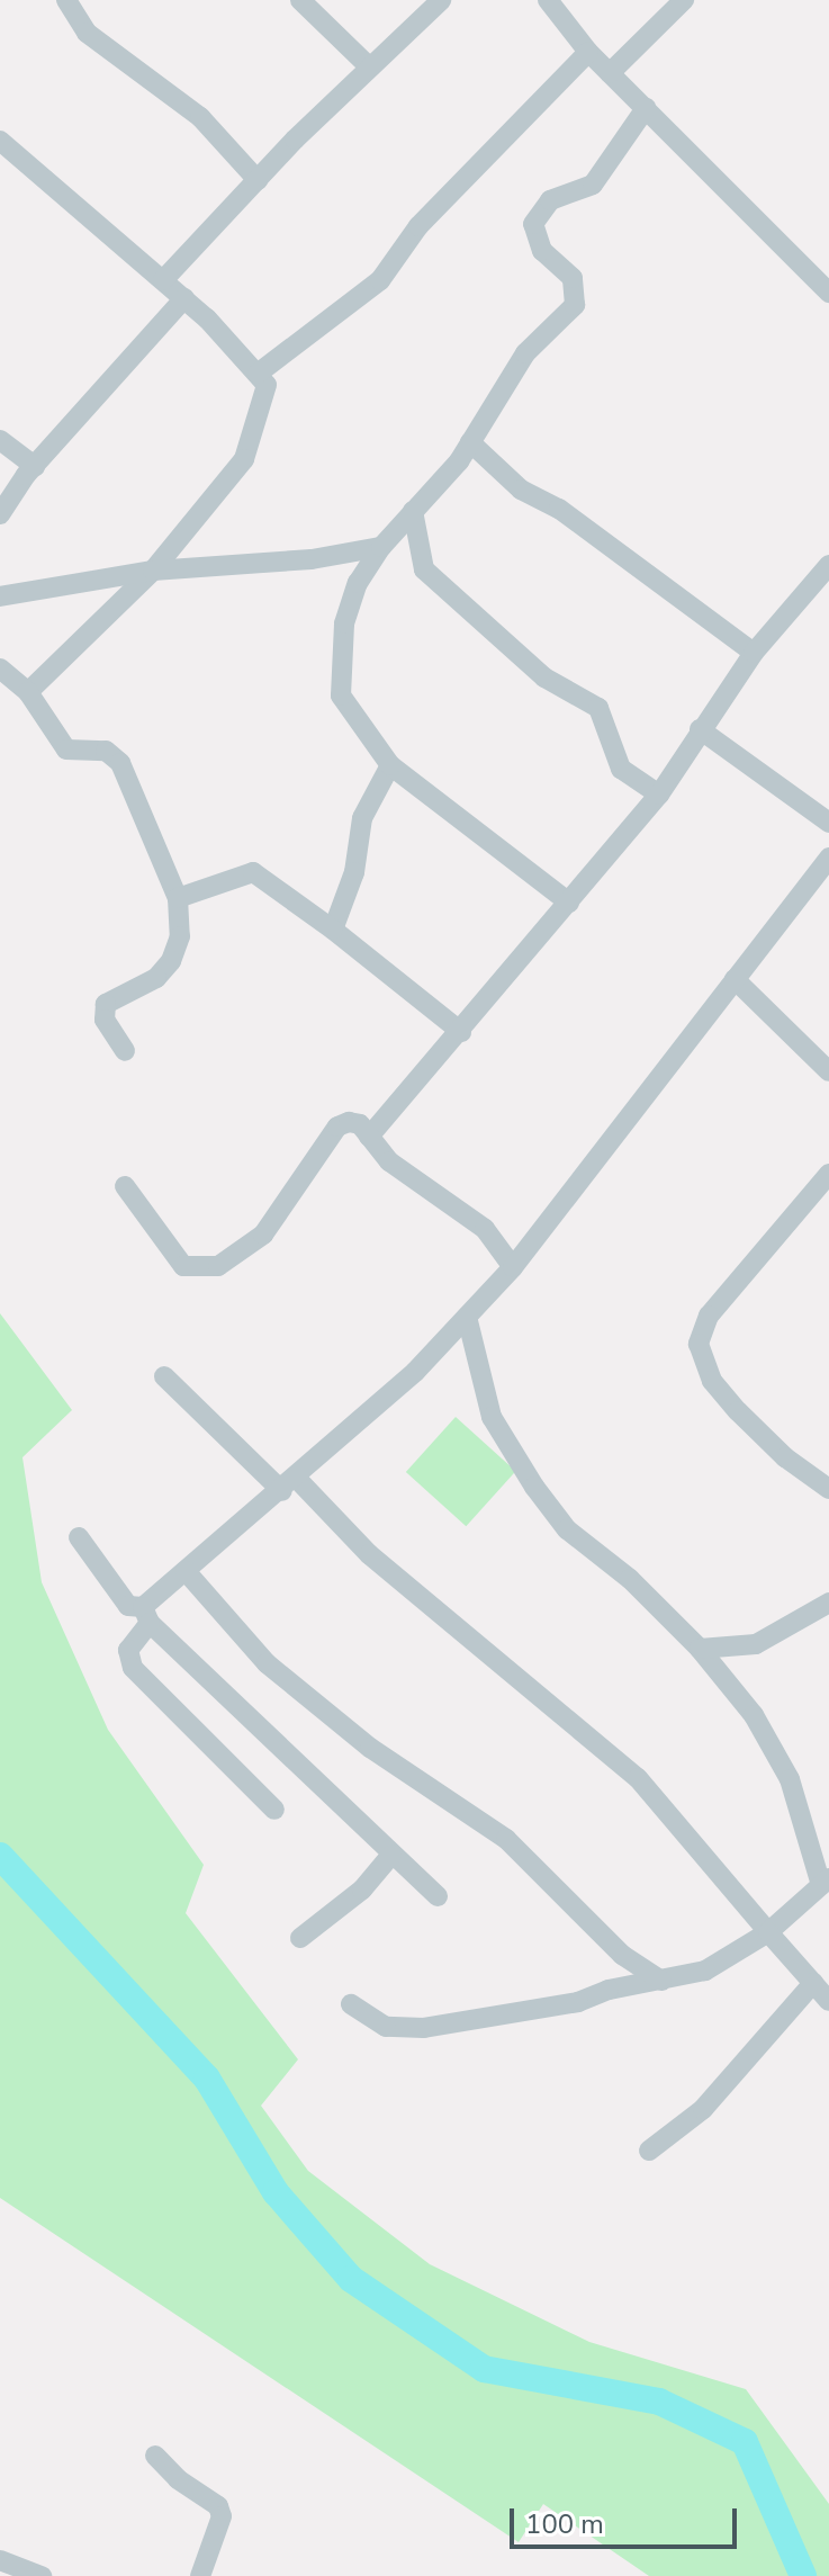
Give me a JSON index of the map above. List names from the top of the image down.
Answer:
{
  "scale_bar": "100 m"
}
